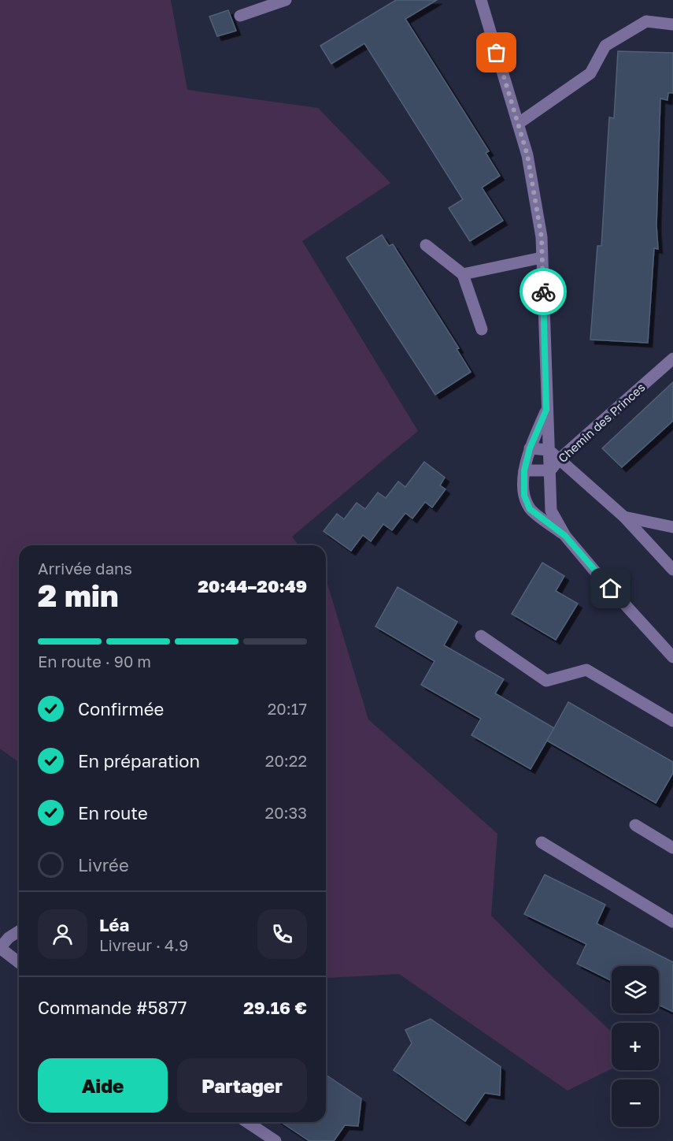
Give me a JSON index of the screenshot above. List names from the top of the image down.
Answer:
{
  "streets": {
    "street": ["Chemin des Princes"]
  },
  "page": {
    "heading": ["2 min", "Arrivée dans", "20:44–20:49"],
    "panel": [
      "Léa",
      "Livreur · 4.9",
      "Commande #5877",
      "29.16 €"
    ],
    "bar": "En route · 90 m",
    "list": [
      ["Confirmée", "20:17"],
      ["En préparation", "20:22"],
      ["En route", "20:33"],
      "Livrée"
    ],
    "map_buttons": ["+", "−"],
    "buttons": ["Aide", "Partager"]
  }
}
